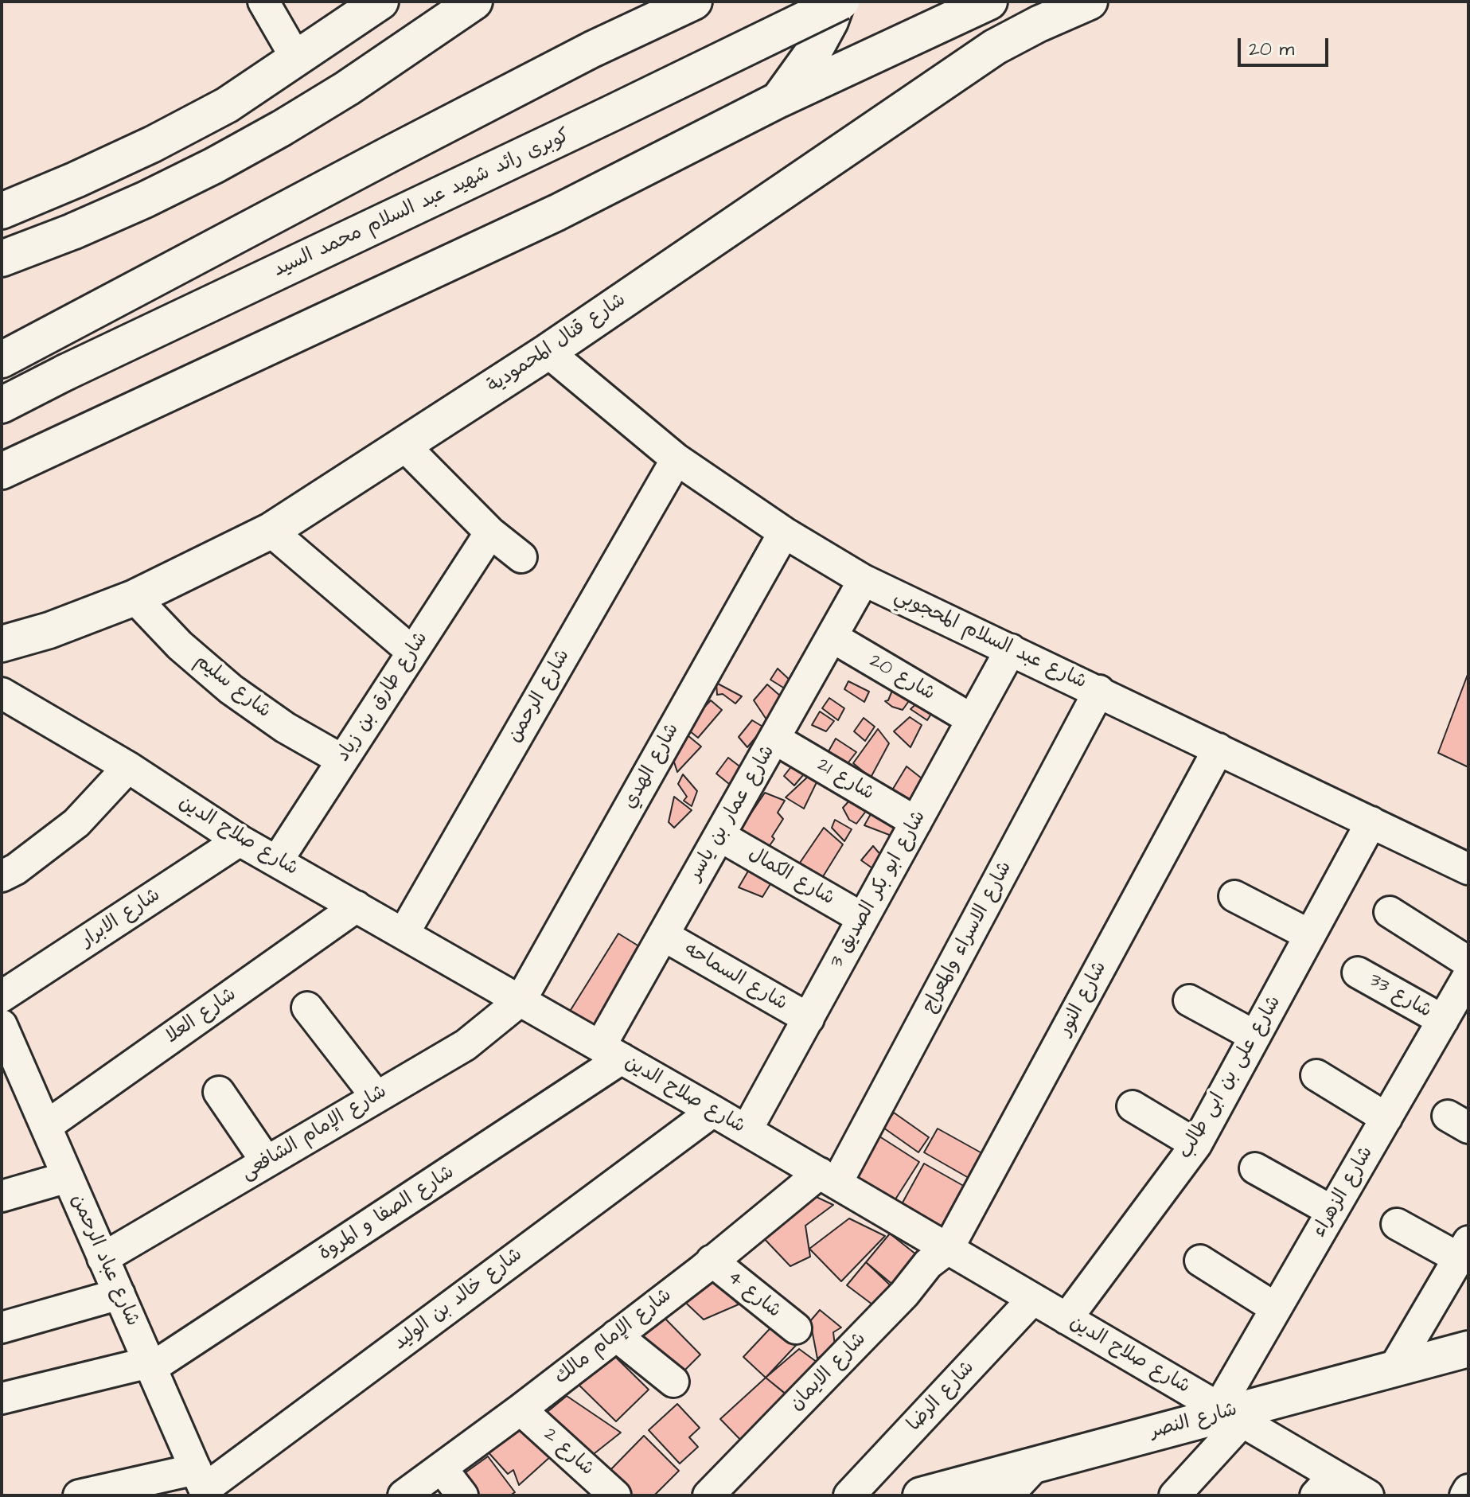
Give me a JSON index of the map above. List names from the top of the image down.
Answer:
{
  "streets": {
    "main road": ["كوبرى رائد شهيد عبد السلام محمد السيد", "شارع قنال المحمودية", "شارع النصر"],
    "street": [
      "شارع عبد السلام المحجوبي",
      "شارع 20",
      "شارع سليم",
      "شارع الرحمن",
      "شارع طارق بن زياد",
      "شارع الهدي",
      "شارع 21",
      "شارع عمار بن ياسر",
      "شارع صلاح الدين",
      "شارع الكمال",
      "شارع ابو بكر الصديق 3",
      "شارع الابرار",
      "شارع الاسراء والمعراج",
      "شارع السماحه",
      "شارع 33",
      "شارع النور",
      "شارع العلا",
      "شارع على بن ابى طالب",
      "شارع الإمام الشافعى",
      "شارع الزهراء",
      "شارع الصفا و المروة",
      "شارع عباد الرحمن",
      "شارع 4",
      "شارع خالد بن الوليد",
      "شارع الإمام مالك",
      "شارع الايمان",
      "شارع الرضا",
      "شارع 2"
    ]
  },
  "crossings": [
    ["شارع قنال المحمودية", "شارع عبد السلام المحجوبي"],
    ["شارع قنال المحمودية", "شارع سليم"],
    ["شارع عبد السلام المحجوبي", "شارع الرحمن"],
    ["شارع عبد السلام المحجوبي", "شارع الهدي"],
    ["شارع عبد السلام المحجوبي", "شارع عمار بن ياسر"],
    ["شارع عبد السلام المحجوبي", "شارع ابو بكر الصديق 3"],
    ["شارع عبد السلام المحجوبي", "شارع الاسراء والمعراج"],
    ["شارع عبد السلام المحجوبي", "شارع النور"],
    ["شارع عبد السلام المحجوبي", "شارع على بن ابى طالب"],
    ["شارع 20", "شارع عمار بن ياسر"],
    ["شارع 20", "شارع ابو بكر الصديق 3"],
    ["شارع سليم", "شارع طارق بن زياد"],
    ["شارع الرحمن", "شارع صلاح الدين"],
    ["شارع طارق بن زياد", "شارع صلاح الدين"],
    ["شارع الهدي", "شارع صلاح الدين"],
    ["شارع الهدي", "شارع الإمام الشافعى"],
    ["شارع 21", "شارع عمار بن ياسر"],
    ["شارع 21", "شارع ابو بكر الصديق 3"],
    ["شارع عمار بن ياسر", "شارع صلاح الدين"],
    ["شارع عمار بن ياسر", "شارع الكمال"],
    ["شارع عمار بن ياسر", "شارع السماحه"],
    ["شارع عمار بن ياسر", "شارع الصفا و المروة"],
    ["شارع صلاح الدين", "شارع ابو بكر الصديق 3"],
    ["شارع صلاح الدين", "شارع الابرار"],
    ["شارع صلاح الدين", "شارع الاسراء والمعراج"],
    ["شارع صلاح الدين", "شارع النور"],
    ["شارع صلاح الدين", "شارع العلا"],
    ["شارع صلاح الدين", "شارع على بن ابى طالب"],
    ["شارع صلاح الدين", "شارع الإمام الشافعى"],
    ["شارع صلاح الدين", "شارع الزهراء"],
    ["شارع صلاح الدين", "شارع الصفا و المروة"],
    ["شارع صلاح الدين", "شارع خالد بن الوليد"],
    ["شارع صلاح الدين", "شارع الإمام مالك"],
    ["شارع صلاح الدين", "شارع الايمان"],
    ["شارع صلاح الدين", "شارع الرضا"],
    ["شارع صلاح الدين", "شارع النصر"],
    ["شارع الكمال", "شارع ابو بكر الصديق 3"],
    ["شارع ابو بكر الصديق 3", "شارع السماحه"],
    ["شارع الاسراء والمعراج", "شارع الإمام مالك"],
    ["شارع 33", "شارع الزهراء"],
    ["شارع النور", "شارع الايمان"],
    ["شارع العلا", "شارع عباد الرحمن"],
    ["شارع الإمام الشافعى", "شارع عباد الرحمن"],
    ["شارع الزهراء", "شارع النصر"],
    ["شارع الصفا و المروة", "شارع عباد الرحمن"],
    ["شارع عباد الرحمن", "شارع خالد بن الوليد"],
    ["شارع 4", "شارع الإمام مالك"],
    ["شارع الإمام مالك", "شارع 2"]
  ],
  "scale_bar": "20 m"
}
